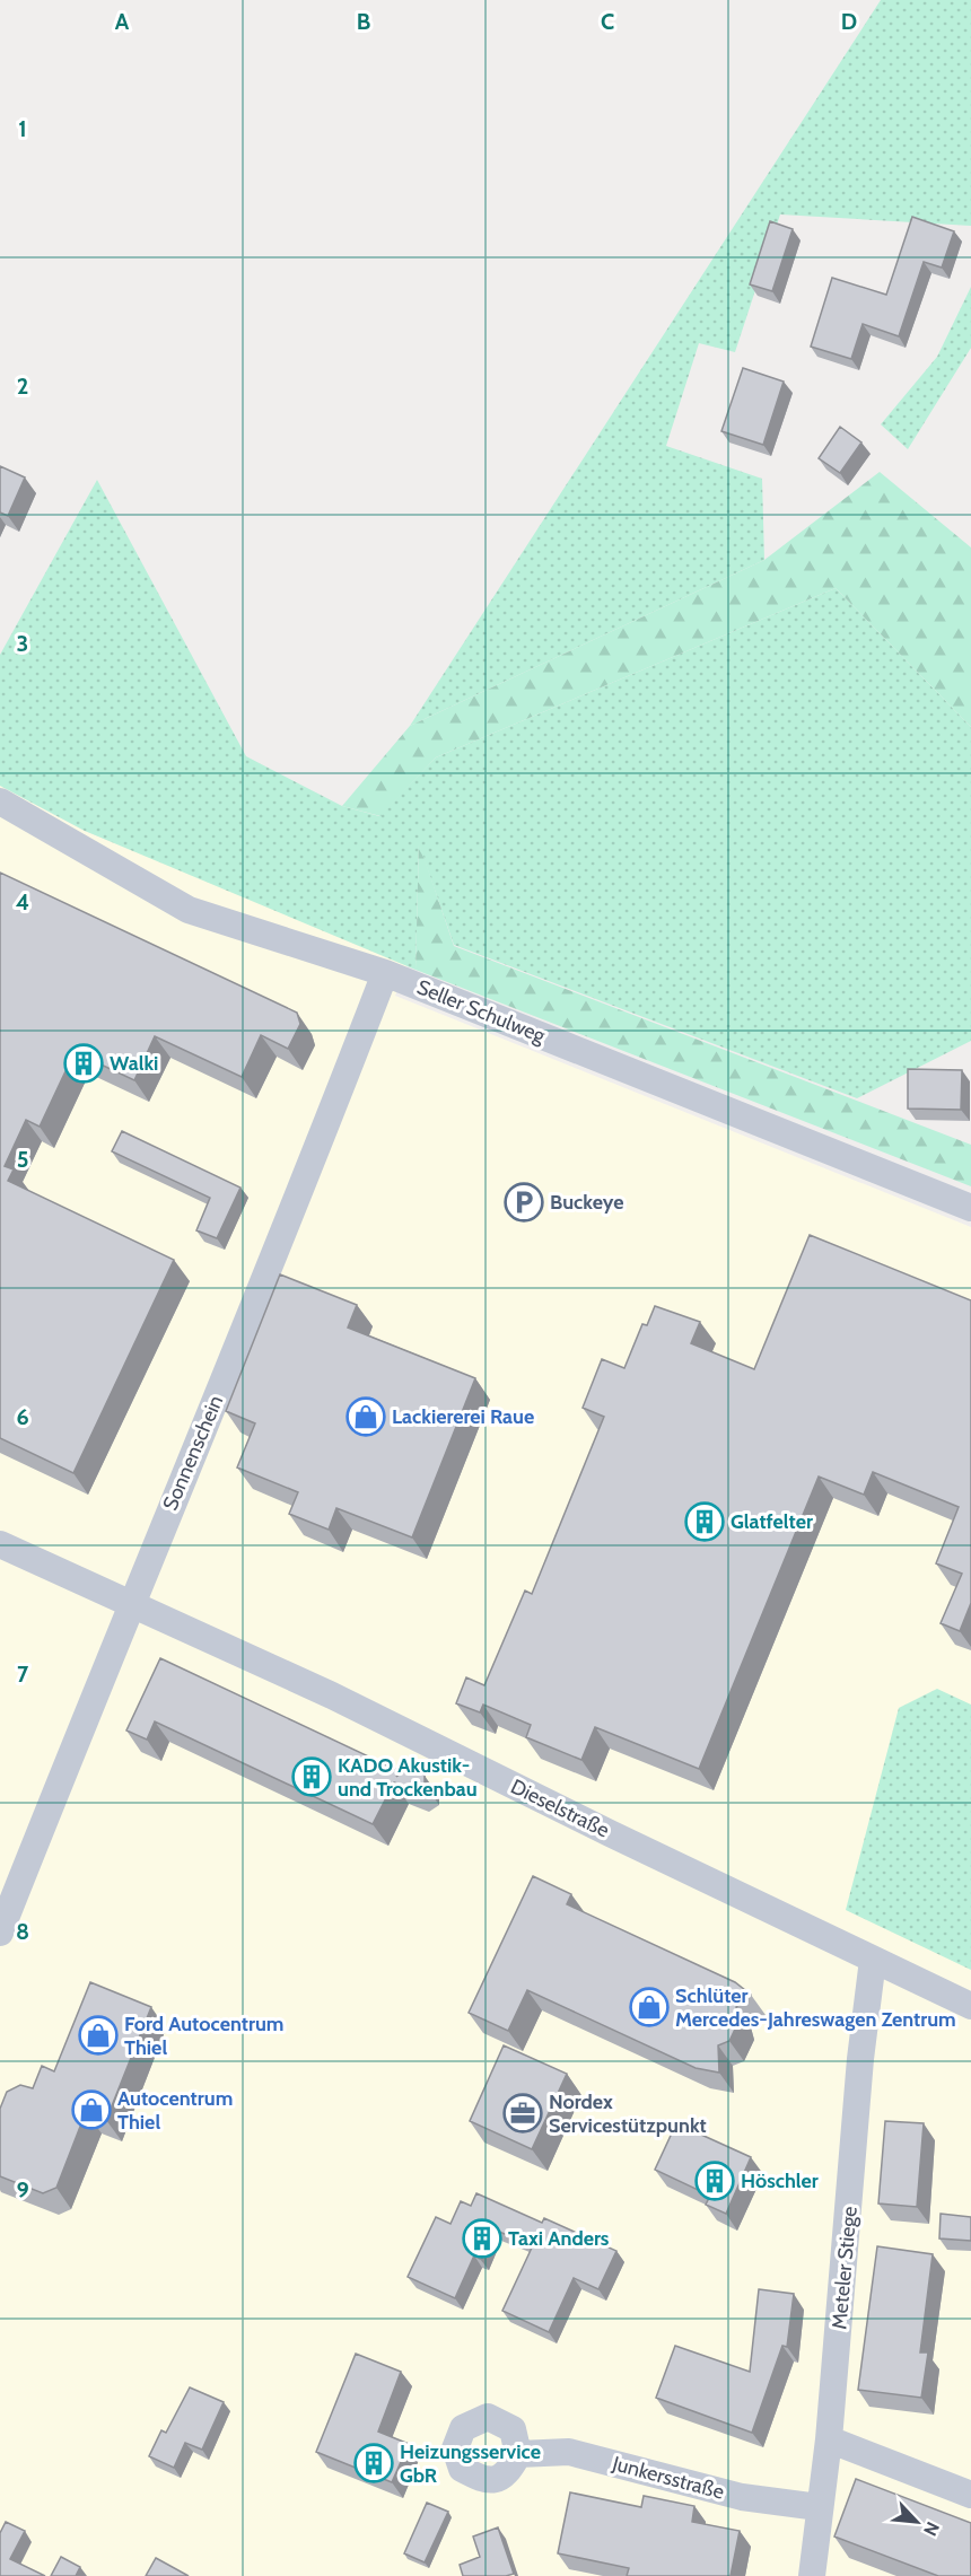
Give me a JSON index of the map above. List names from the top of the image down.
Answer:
{
  "streets": {
    "street": [
      "Seller Schulweg",
      "Sonnenschein",
      "Dieselstraße",
      "Meteler Stiege",
      "Junkersstraße"
    ]
  },
  "crossings": [
    ["Seller Schulweg", "Sonnenschein"],
    ["Sonnenschein", "Dieselstraße"],
    ["Dieselstraße", "Meteler Stiege"],
    ["Meteler Stiege", "Junkersstraße"]
  ],
  "places": {
    "building": [
      "Walki",
      "Glatfelter",
      "KADO Akustik- und Trockenbau",
      "Höschler",
      "Taxi Anders",
      "Heizungsservice GbR"
    ],
    "parking": ["Buckeye"],
    "shop": [
      "Lackiererei Raue",
      "Schlüter Mercedes-Jahreswagen Zentrum",
      "Ford Autocentrum Thiel",
      "Autocentrum Thiel"
    ],
    "office": ["Nordex Servicestützpunkt"]
  },
  "north": "bottom right",
  "grid": {
    "columns": [
      "A",
      "B",
      "C",
      "D"
    ],
    "rows": [
      "1",
      "2",
      "3",
      "4",
      "5",
      "6",
      "7",
      "8",
      "9"
    ]
  }
}
